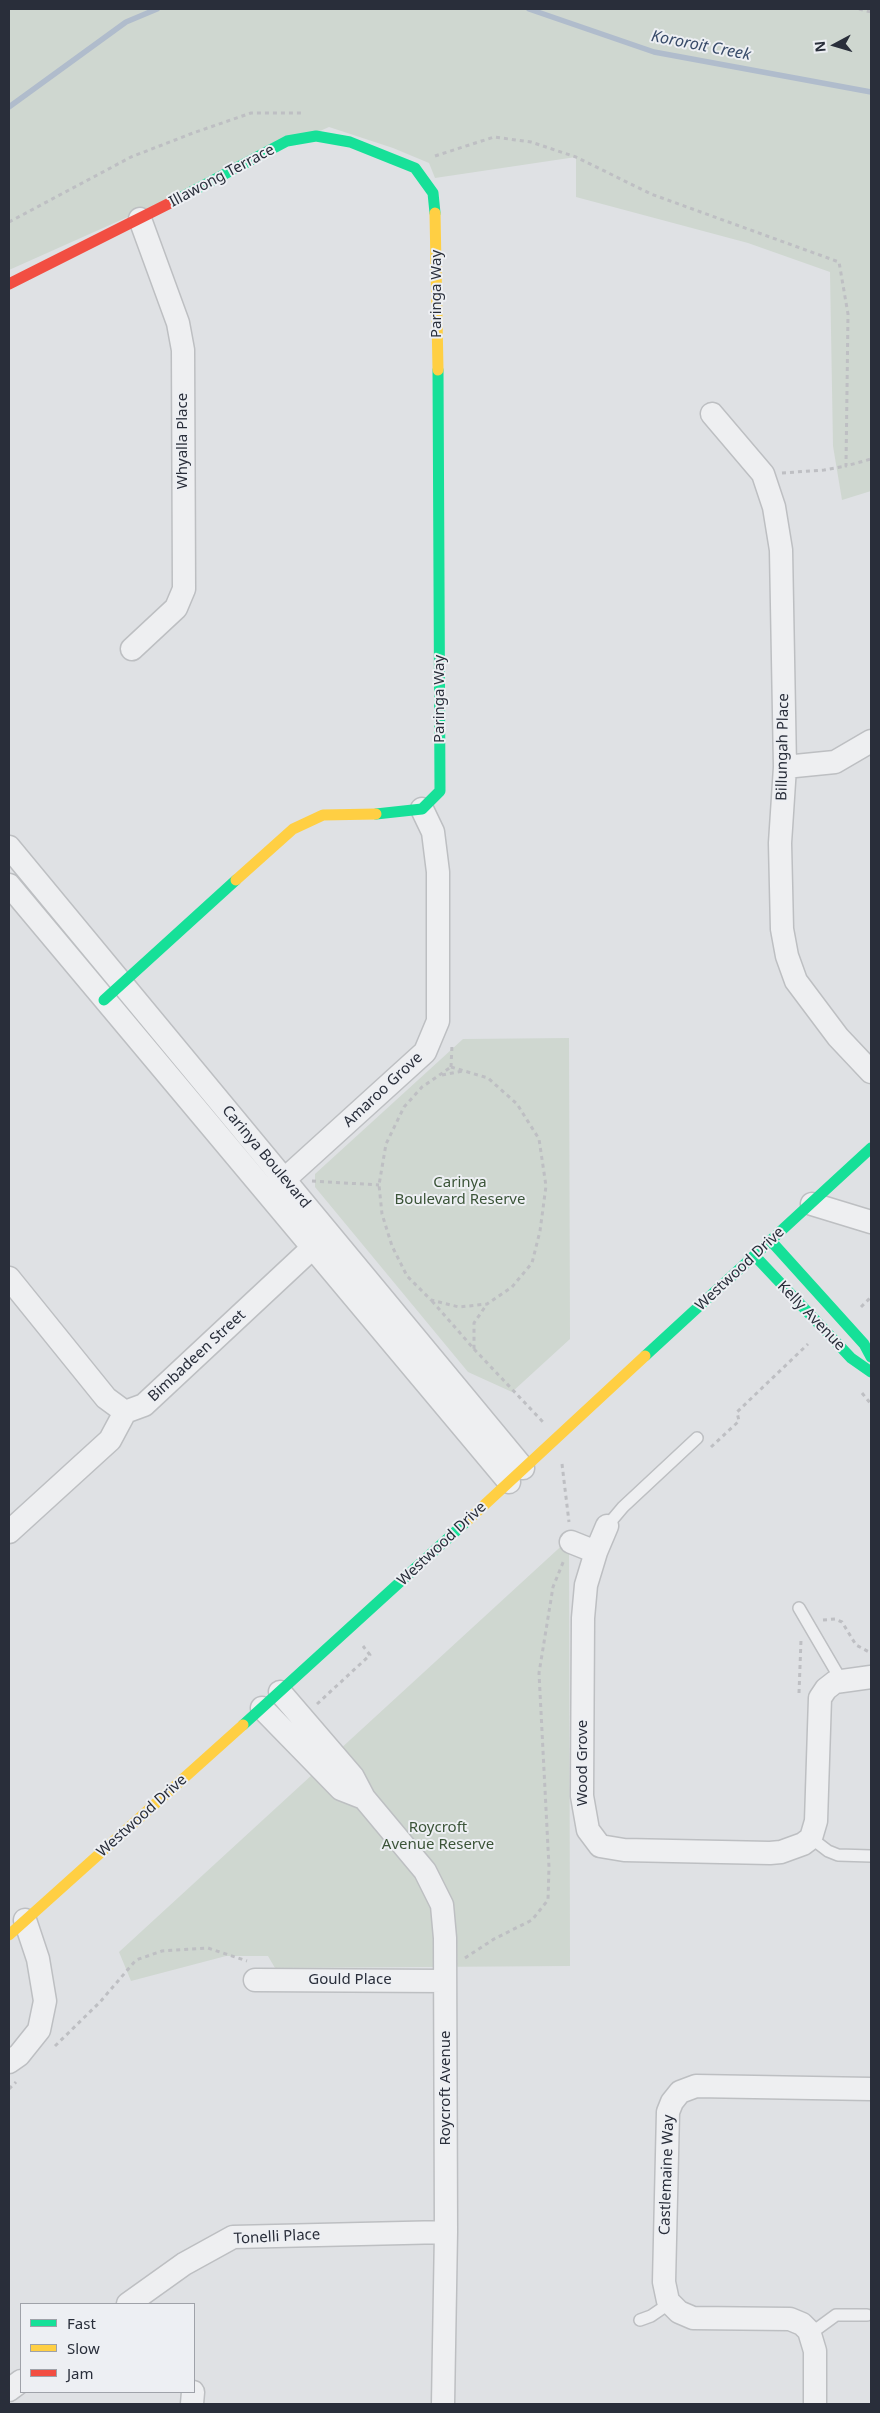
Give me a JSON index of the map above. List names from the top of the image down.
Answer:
{
  "streets": {
    "street": [
      "Illawong Terrace",
      "Paringa Way",
      "Whyalla Place",
      "Billungah Place",
      "Amaroo Grove",
      "Carinya Boulevard",
      "Westwood Drive",
      "Kelly Avenue",
      "Bimbadeen Street",
      "Wood Grove",
      "Gould Place",
      "Roycroft Avenue",
      "Castlemaine Way",
      "Tonelli Place"
    ]
  },
  "crossings": [
    ["Illawong Terrace", "Paringa Way"],
    ["Illawong Terrace", "Whyalla Place"],
    ["Paringa Way", "Amaroo Grove"],
    ["Amaroo Grove", "Carinya Boulevard"],
    ["Carinya Boulevard", "Westwood Drive"],
    ["Carinya Boulevard", "Bimbadeen Street"],
    ["Westwood Drive", "Kelly Avenue"],
    ["Westwood Drive", "Roycroft Avenue"],
    ["Gould Place", "Roycroft Avenue"],
    ["Roycroft Avenue", "Tonelli Place"]
  ],
  "water": ["Kororoit Creek"],
  "parks": ["Carinya Boulevard Reserve", "Roycroft Avenue Reserve"],
  "legend": ["Fast", "Slow", "Jam"],
  "north": "left"
}
